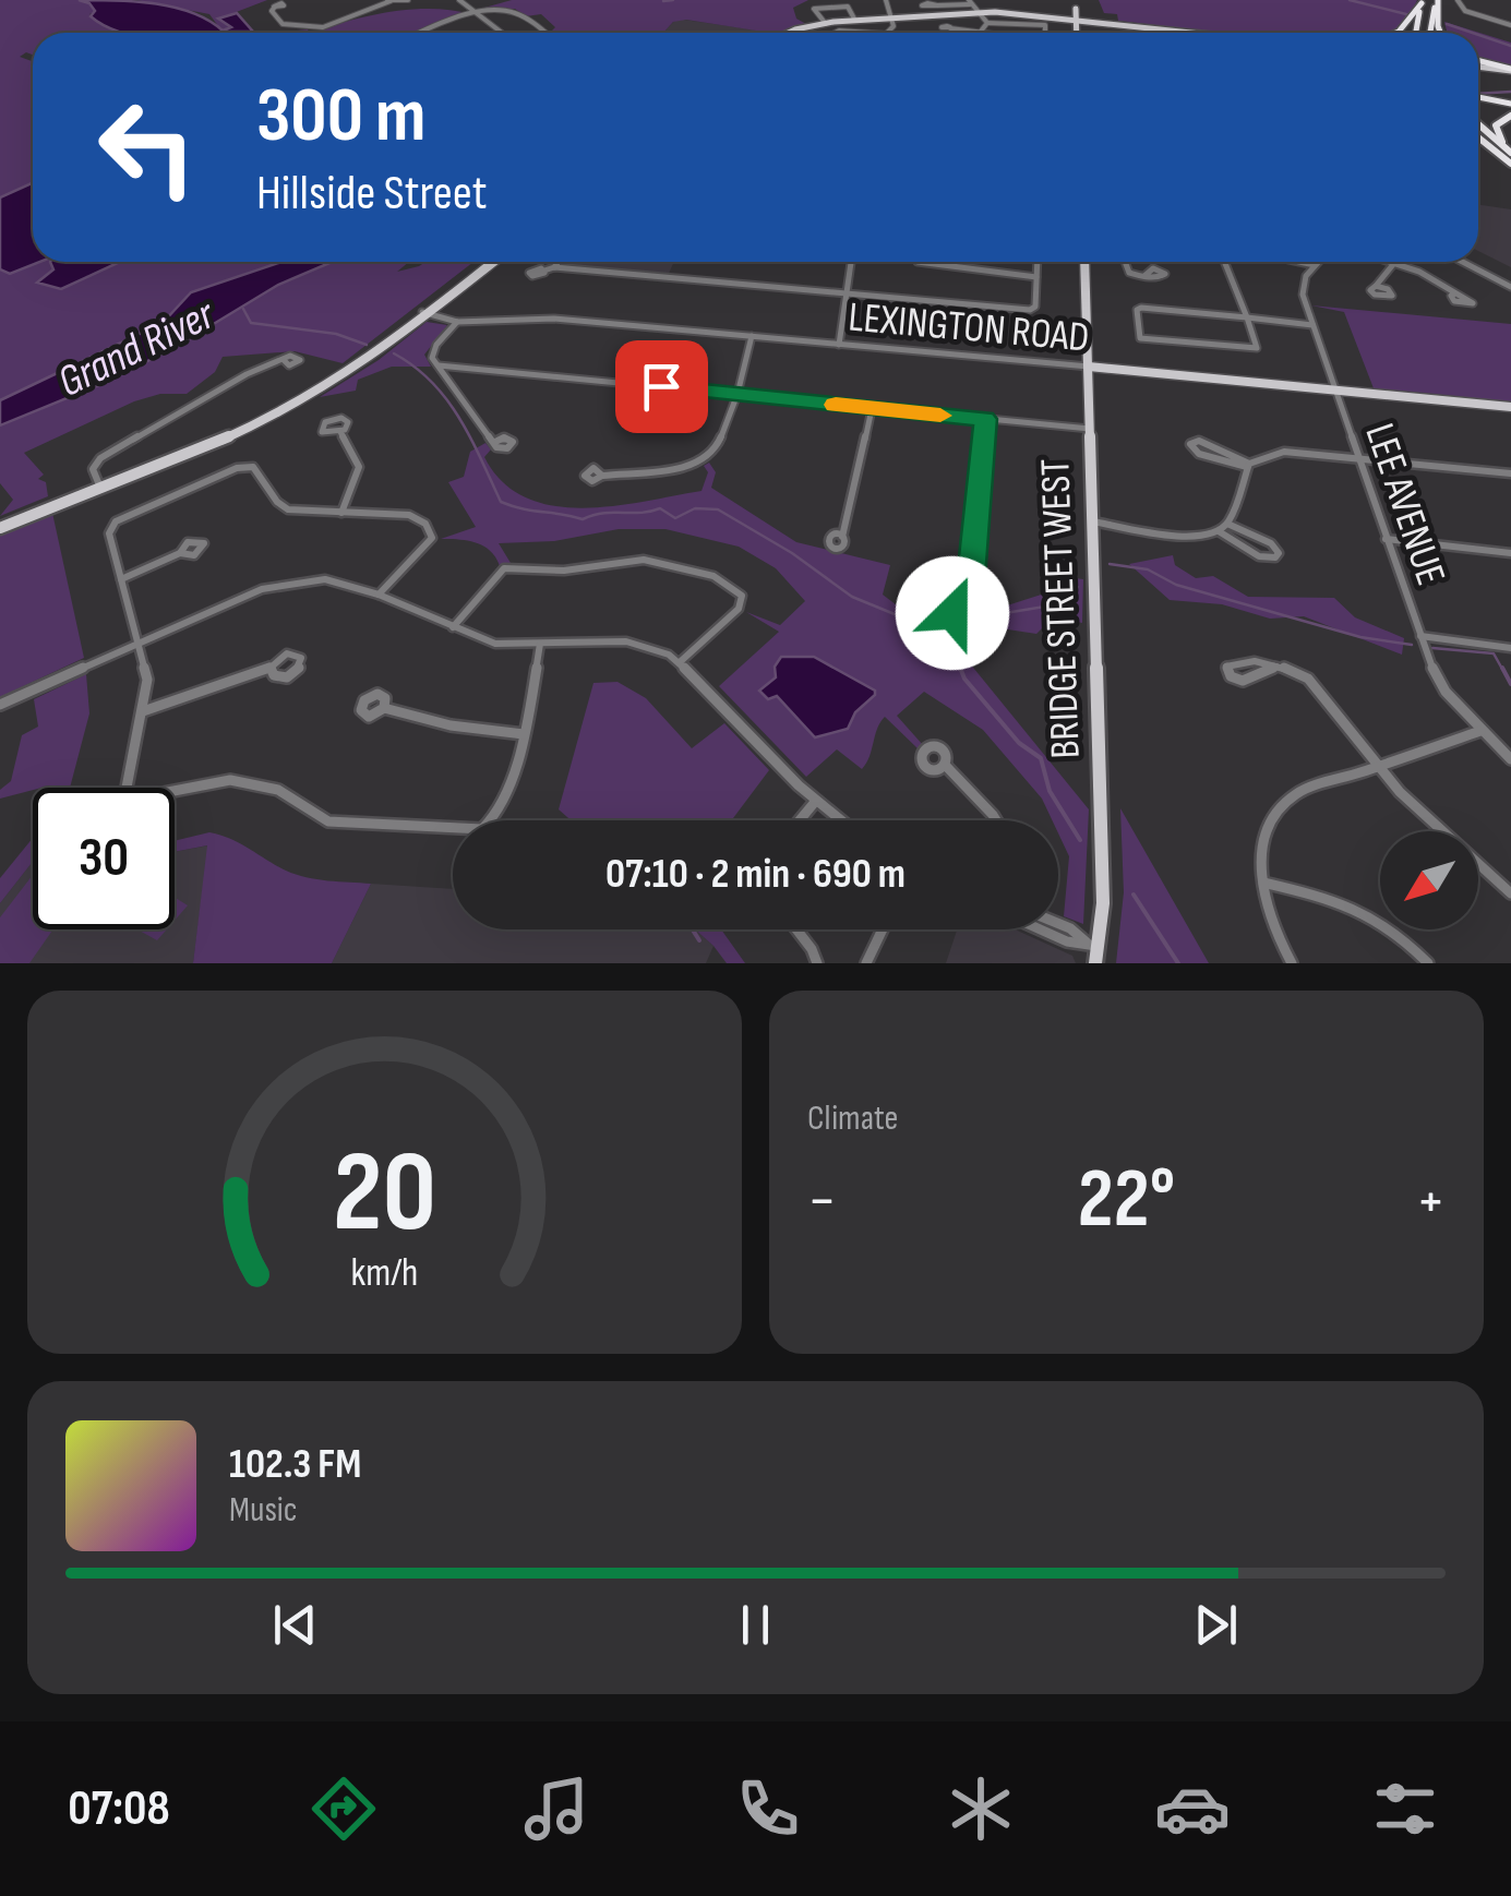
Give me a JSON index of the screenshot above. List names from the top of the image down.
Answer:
{
  "streets": {
    "main road": ["LEXINGTON ROAD", "BRIDGE STREET WEST"],
    "street": ["LEE AVENUE"]
  },
  "crossings": [
    ["LEXINGTON ROAD", "LEE AVENUE"],
    ["LEXINGTON ROAD", "BRIDGE STREET WEST"]
  ],
  "water": ["Grand River"],
  "north": "bottom left",
  "page": {
    "turn": ["300 m", "Hillside Street"],
    "limit": "30",
    "trip": "07:10 · 2 min · 690 m",
    "tile": "Climate",
    "heat": ["−", "22°", "+"],
    "song": ["102.3 FM", "Music"],
    "tabs": "07:08",
    "gauge": ["20", "km/h"]
  }
}
